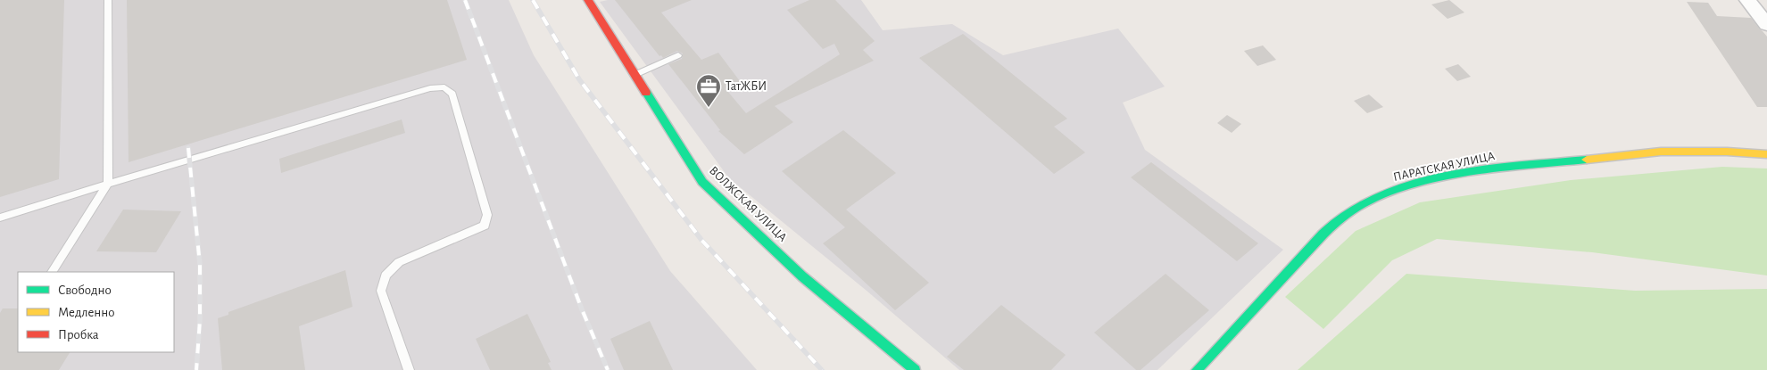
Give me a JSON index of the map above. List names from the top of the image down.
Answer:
{
  "streets": {
    "main road": ["ПАРАТСКАЯ УЛИЦА", "ВОЛЖСКАЯ УЛИЦА"]
  },
  "places": {
    "office": ["ТатЖБИ"]
  },
  "legend": ["Свободно", "Медленно", "Пробка"]
}
